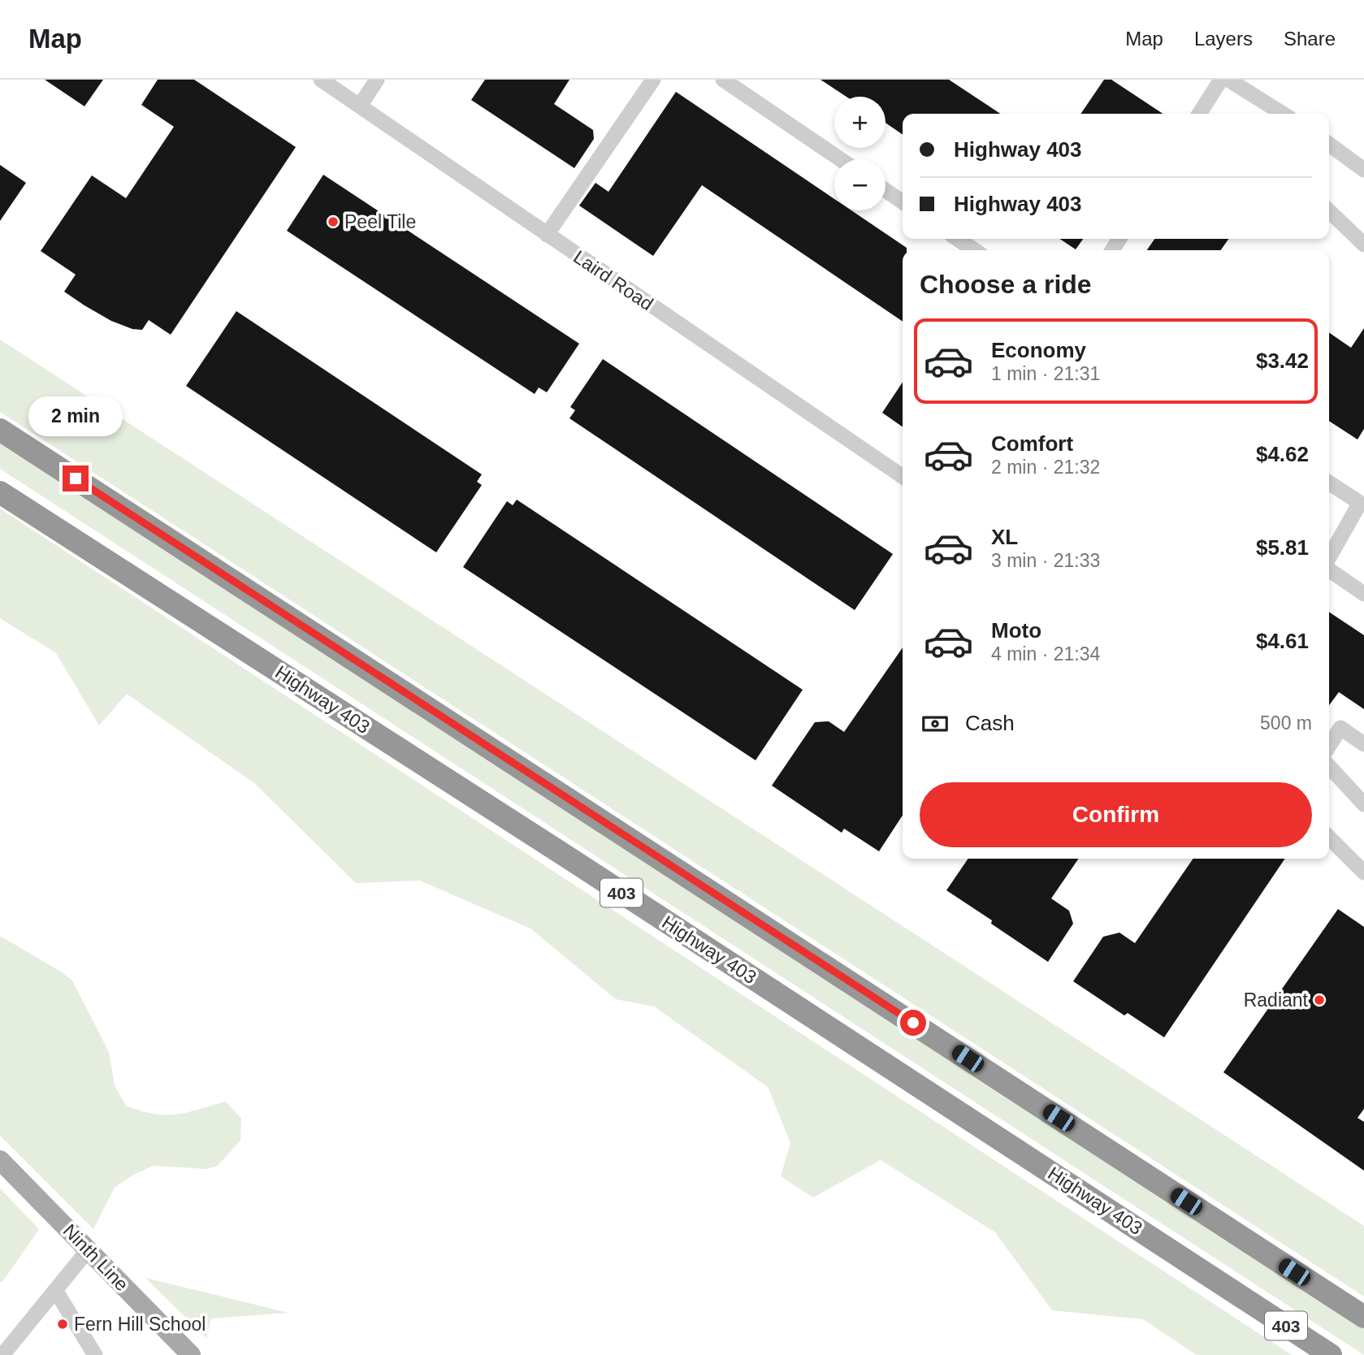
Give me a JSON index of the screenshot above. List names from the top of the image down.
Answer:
{
  "streets": {
    "highway": ["Highway 403", "403"],
    "main road": ["Ninth Line"],
    "street": ["Laird Road"]
  },
  "places": ["Peel Tile", "Radiant", "Fern Hill School"],
  "page": {
    "header": "Map",
    "nav": ["Map", "Layers", "Share"],
    "map_buttons": ["+", "−"],
    "banner": ["Highway 403", "Highway 403"],
    "heading": "Choose a ride",
    "list": [
      {
        "name": "Economy",
        "note": "1 min · 21:31",
        "value": "$3.42"
      },
      {
        "name": "Comfort",
        "note": "2 min · 21:32",
        "value": "$4.62"
      },
      {
        "name": "XL",
        "note": "3 min · 21:33",
        "value": "$5.81"
      },
      {
        "name": "Moto",
        "note": "4 min · 21:34",
        "value": "$4.61"
      }
    ],
    "bubble": "2 min",
    "pay": ["Cash", "500 m"],
    "buttons": "Confirm"
  }
}
